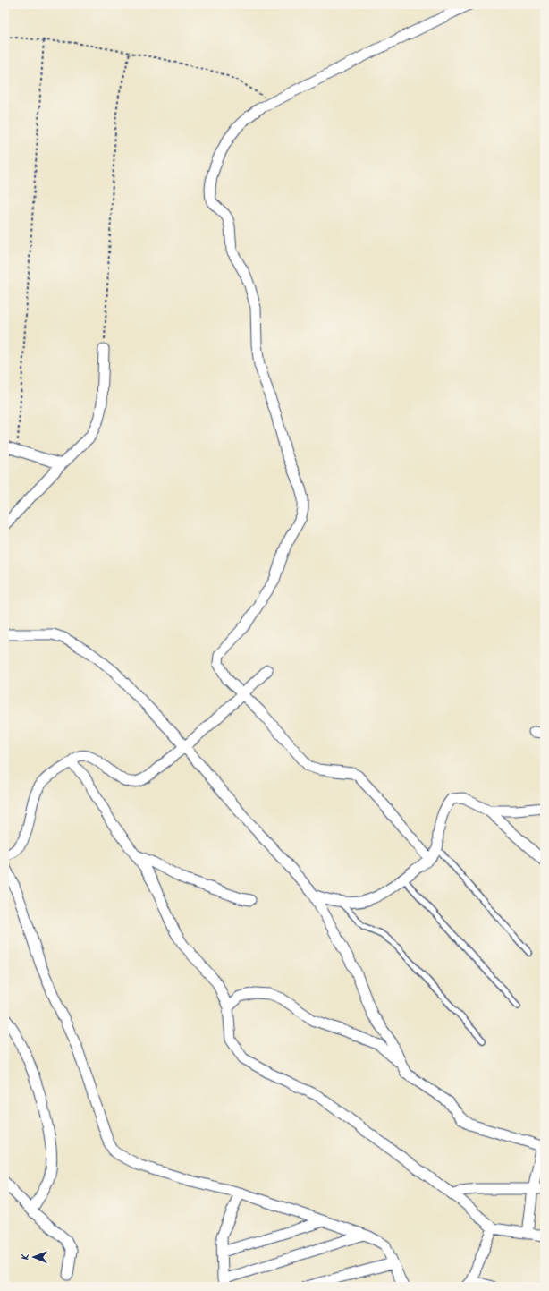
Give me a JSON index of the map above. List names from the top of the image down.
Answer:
{
  "north": "left"
}
